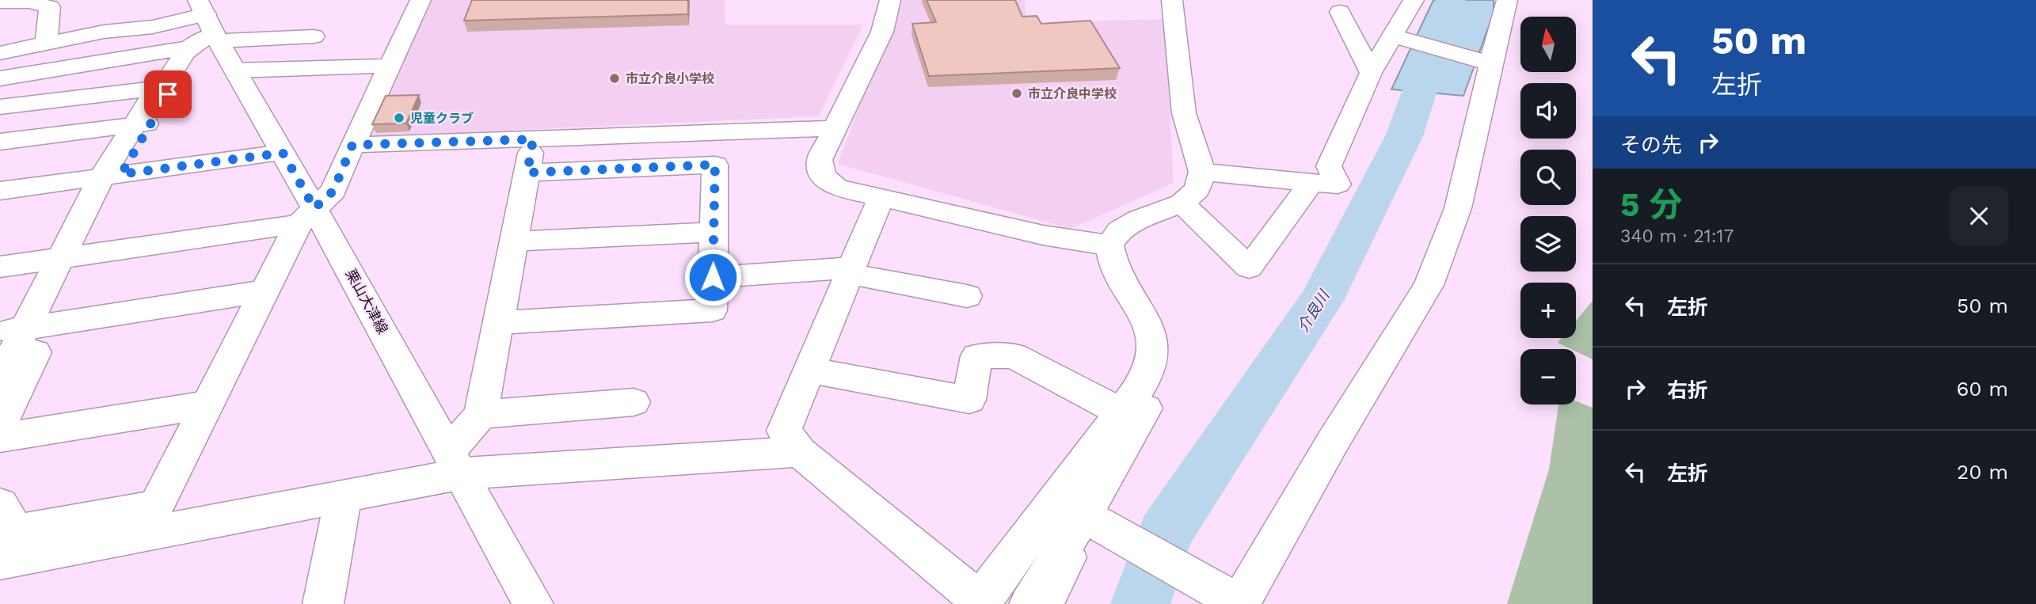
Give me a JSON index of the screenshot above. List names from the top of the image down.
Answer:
{
  "streets": {
    "street": ["栗山大津線"]
  },
  "water": ["介良川"],
  "places": ["市立介良小学校", "市立介良中学校", "児童クラブ"],
  "north": "top",
  "page": {
    "turn": ["50 m", "左折"],
    "map_buttons": ["+", "−"],
    "then": "その先",
    "heading": ["5 分", "340 m · 21:17"],
    "list": [
      {
        "name": "左折",
        "value": "50 m"
      },
      {
        "name": "右折",
        "value": "60 m"
      },
      {
        "name": "左折",
        "value": "20 m"
      }
    ]
  }
}
